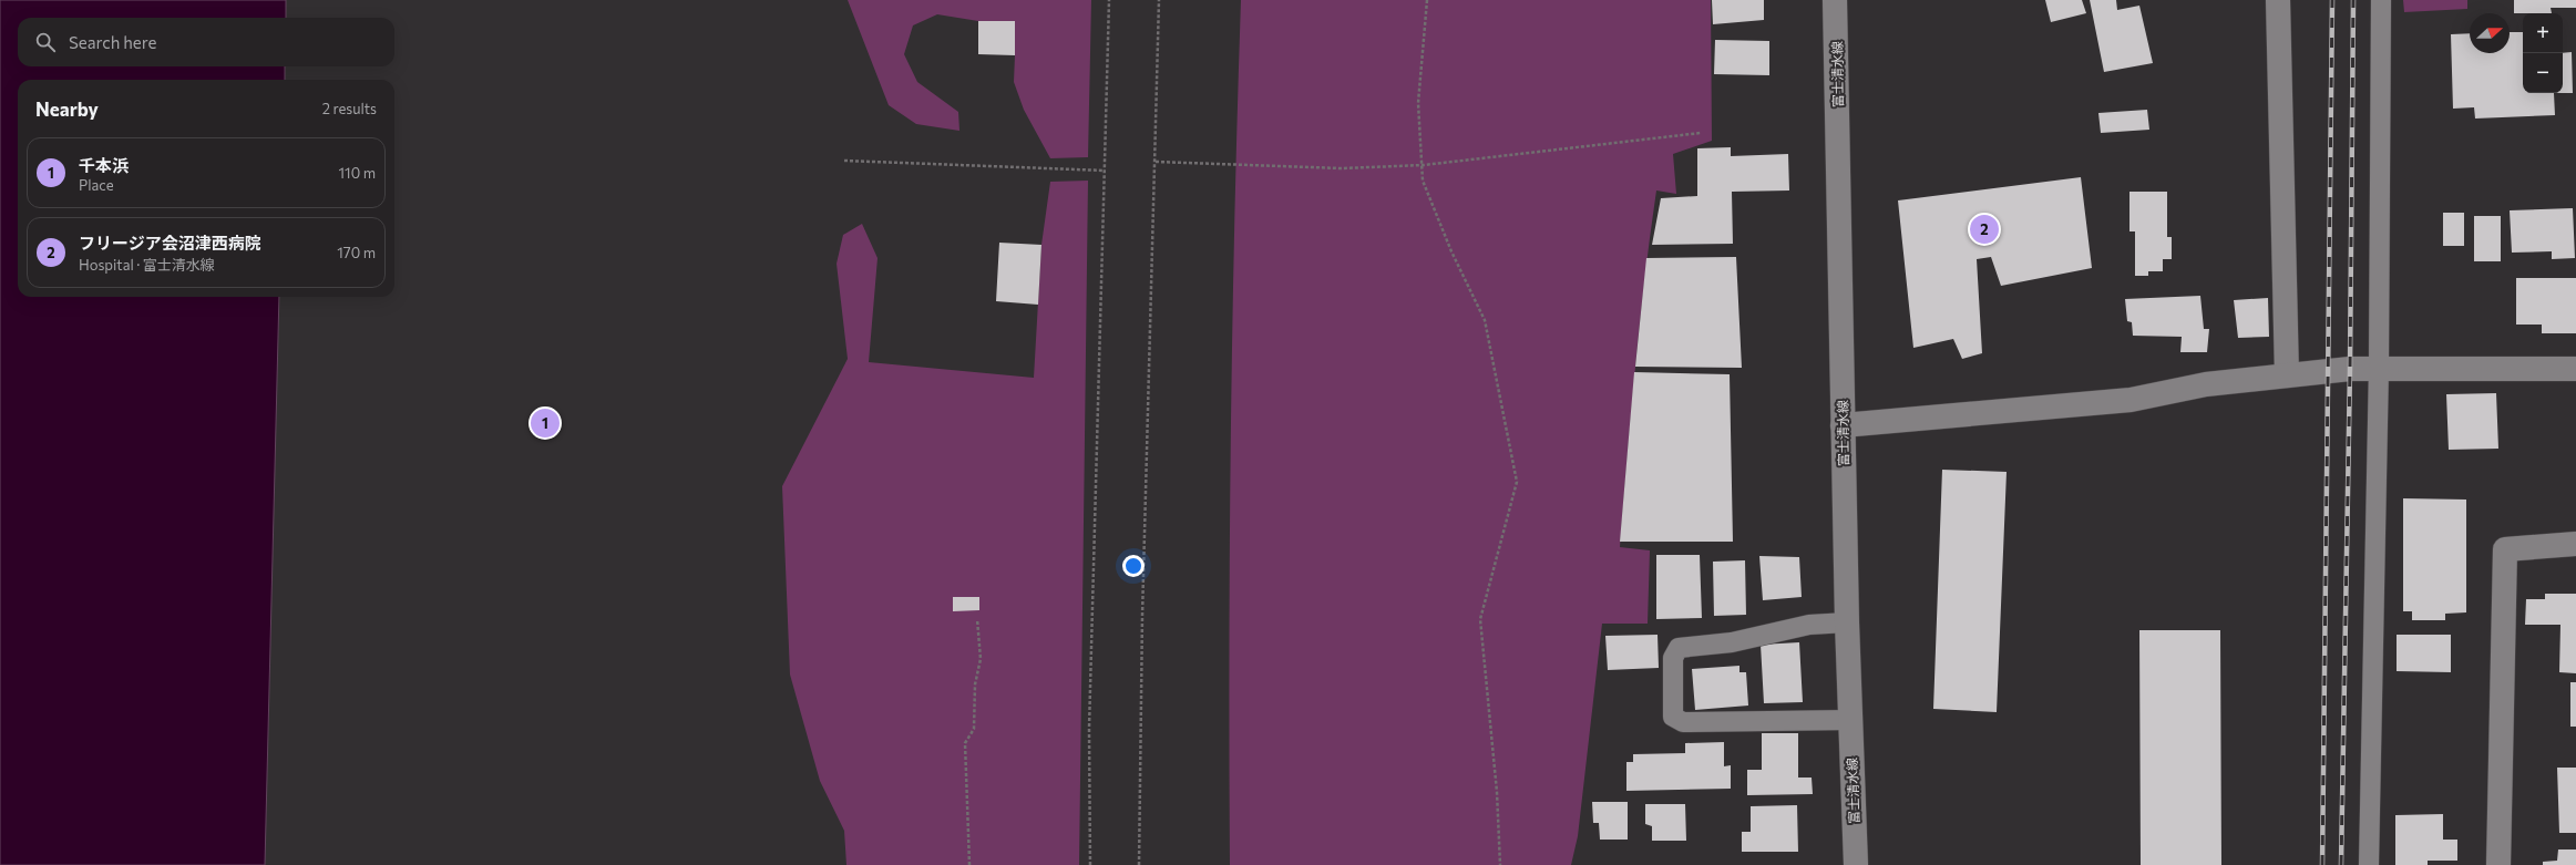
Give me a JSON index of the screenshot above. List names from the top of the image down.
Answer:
{
  "streets": {
    "street": ["富士清水線"]
  },
  "north": "right",
  "page": {
    "map_buttons": ["+", "−"],
    "search": "Search here",
    "heading": ["Nearby", "2 results"],
    "list": [
      {
        "mark": "1",
        "name": "千本浜",
        "note": "Place",
        "value": "110 m"
      },
      {
        "mark": "2",
        "name": "フリージア会沼津西病院",
        "note": "Hospital · 富士清水線",
        "value": "170 m"
      }
    ],
    "pins": ["2", "1"]
  }
}
